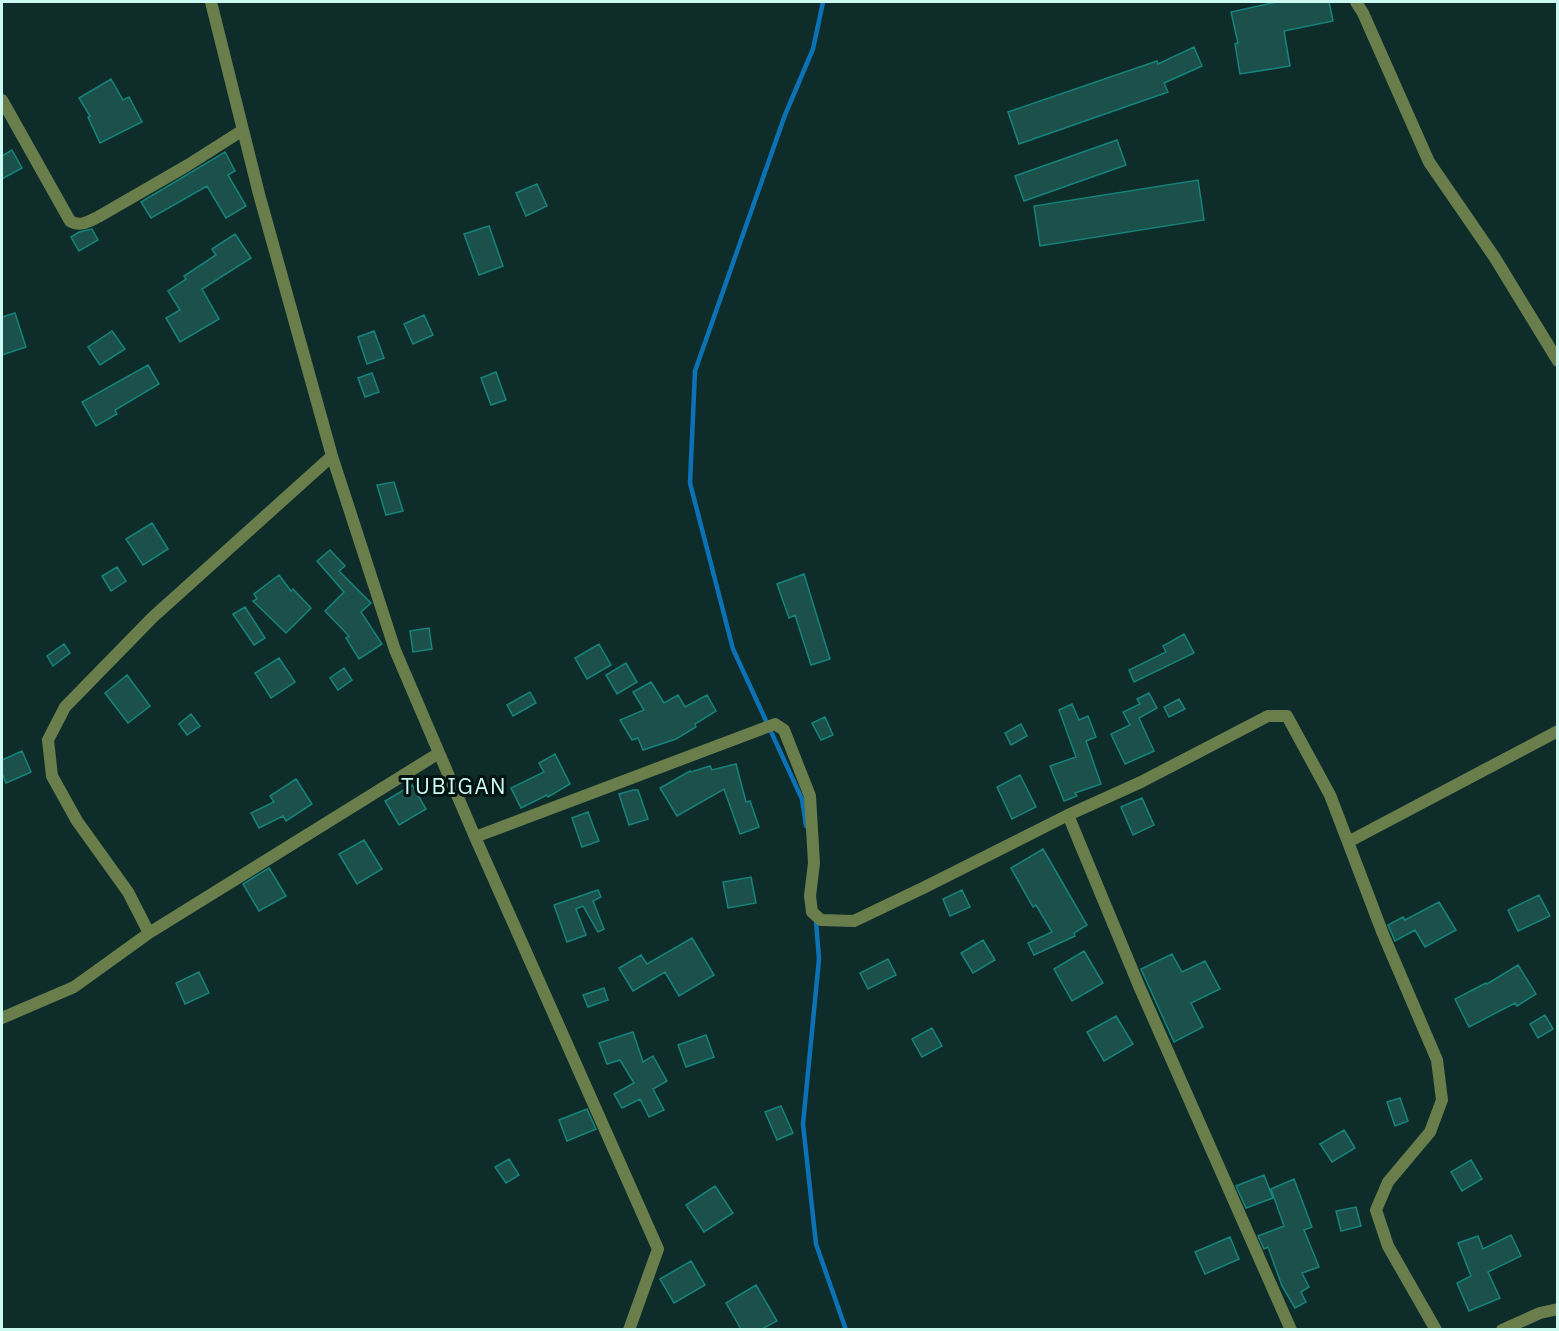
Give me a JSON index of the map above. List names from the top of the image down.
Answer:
{
  "districts": ["TUBIGAN"]
}
